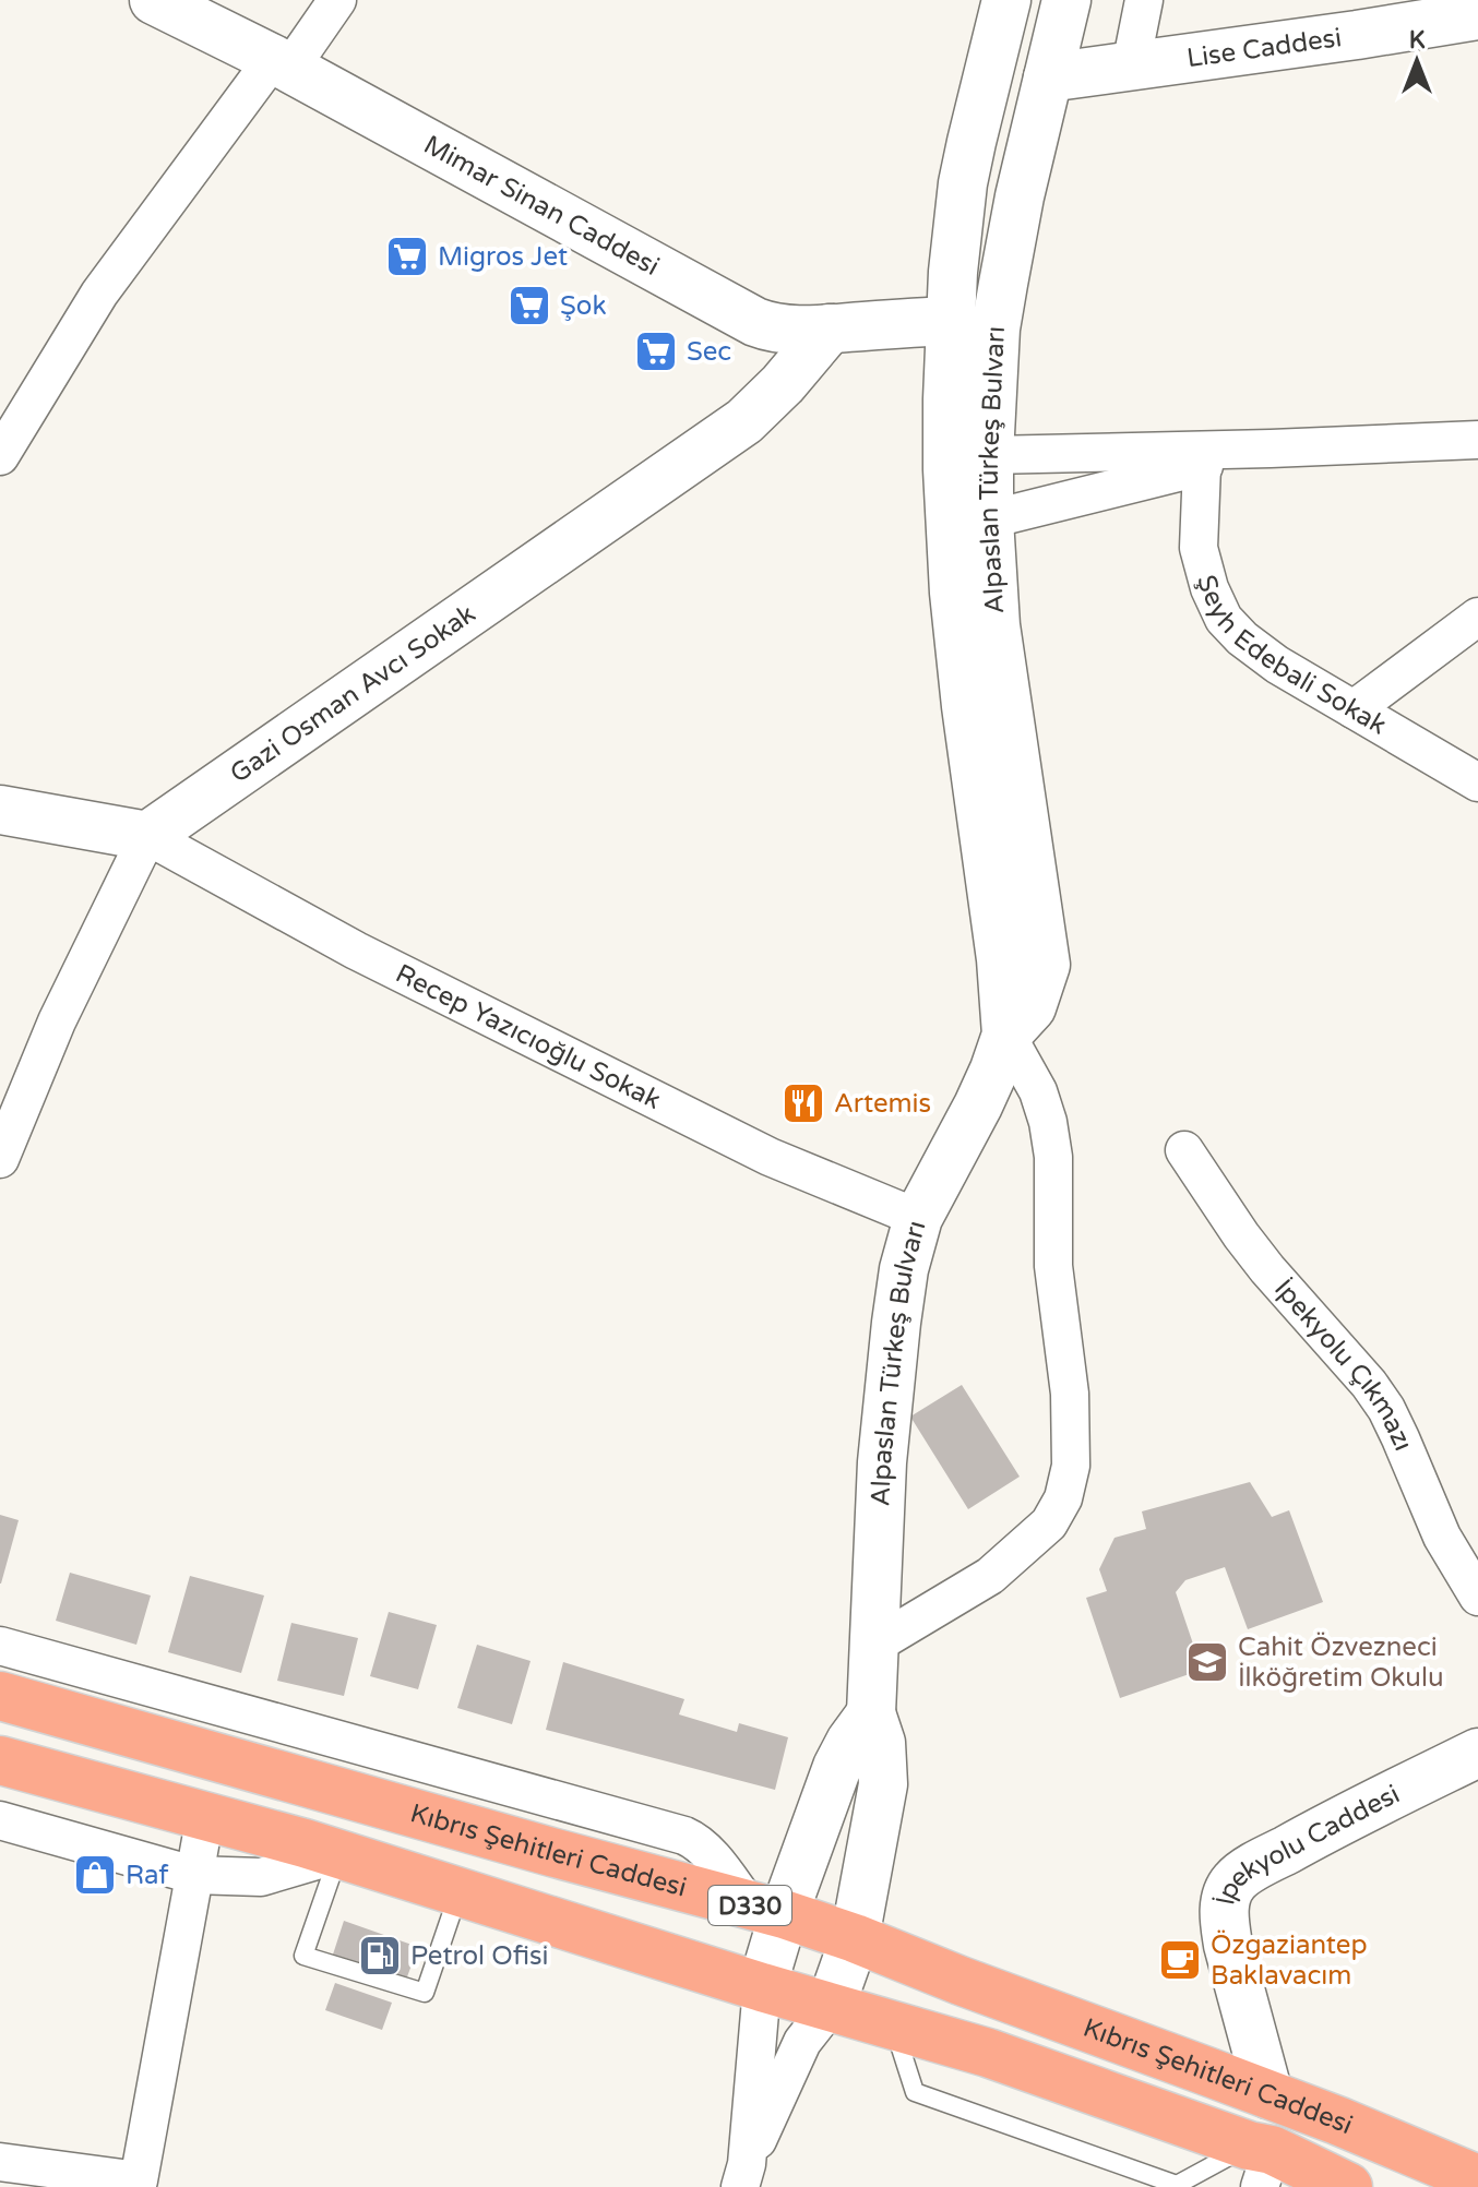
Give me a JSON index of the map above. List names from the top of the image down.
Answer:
{
  "streets": {
    "highway": ["Kıbrıs Şehitleri Caddesi", "D330"],
    "street": [
      "Lise Caddesi",
      "Mimar Sinan Caddesi",
      "Alpaslan Türkeş Bulvarı",
      "Şeyh Edebali Sokak",
      "Gazi Osman Avcı Sokak",
      "Recep Yazıcıoğlu Sokak",
      "İpekyolu Çıkmazı",
      "İpekyolu Caddesi"
    ]
  },
  "crossings": [
    ["Lise Caddesi", "Alpaslan Türkeş Bulvarı"],
    ["Mimar Sinan Caddesi", "Alpaslan Türkeş Bulvarı"],
    ["Mimar Sinan Caddesi", "Gazi Osman Avcı Sokak"],
    ["Alpaslan Türkeş Bulvarı", "Recep Yazıcıoğlu Sokak"],
    ["Alpaslan Türkeş Bulvarı", "Kıbrıs Şehitleri Caddesi"],
    ["Gazi Osman Avcı Sokak", "Recep Yazıcıoğlu Sokak"],
    ["Kıbrıs Şehitleri Caddesi", "İpekyolu Caddesi"]
  ],
  "places": {
    "supermarket": ["Migros Jet", "Şok", "Sec"],
    "restaurant": ["Artemis"],
    "school or university": ["Cahit Özvezneci İlköğretim Okulu"],
    "shop": ["Raf"],
    "fuel station": ["Petrol Ofisi"],
    "cafe": ["Özgaziantep Baklavacım"]
  },
  "north": "top"
}
